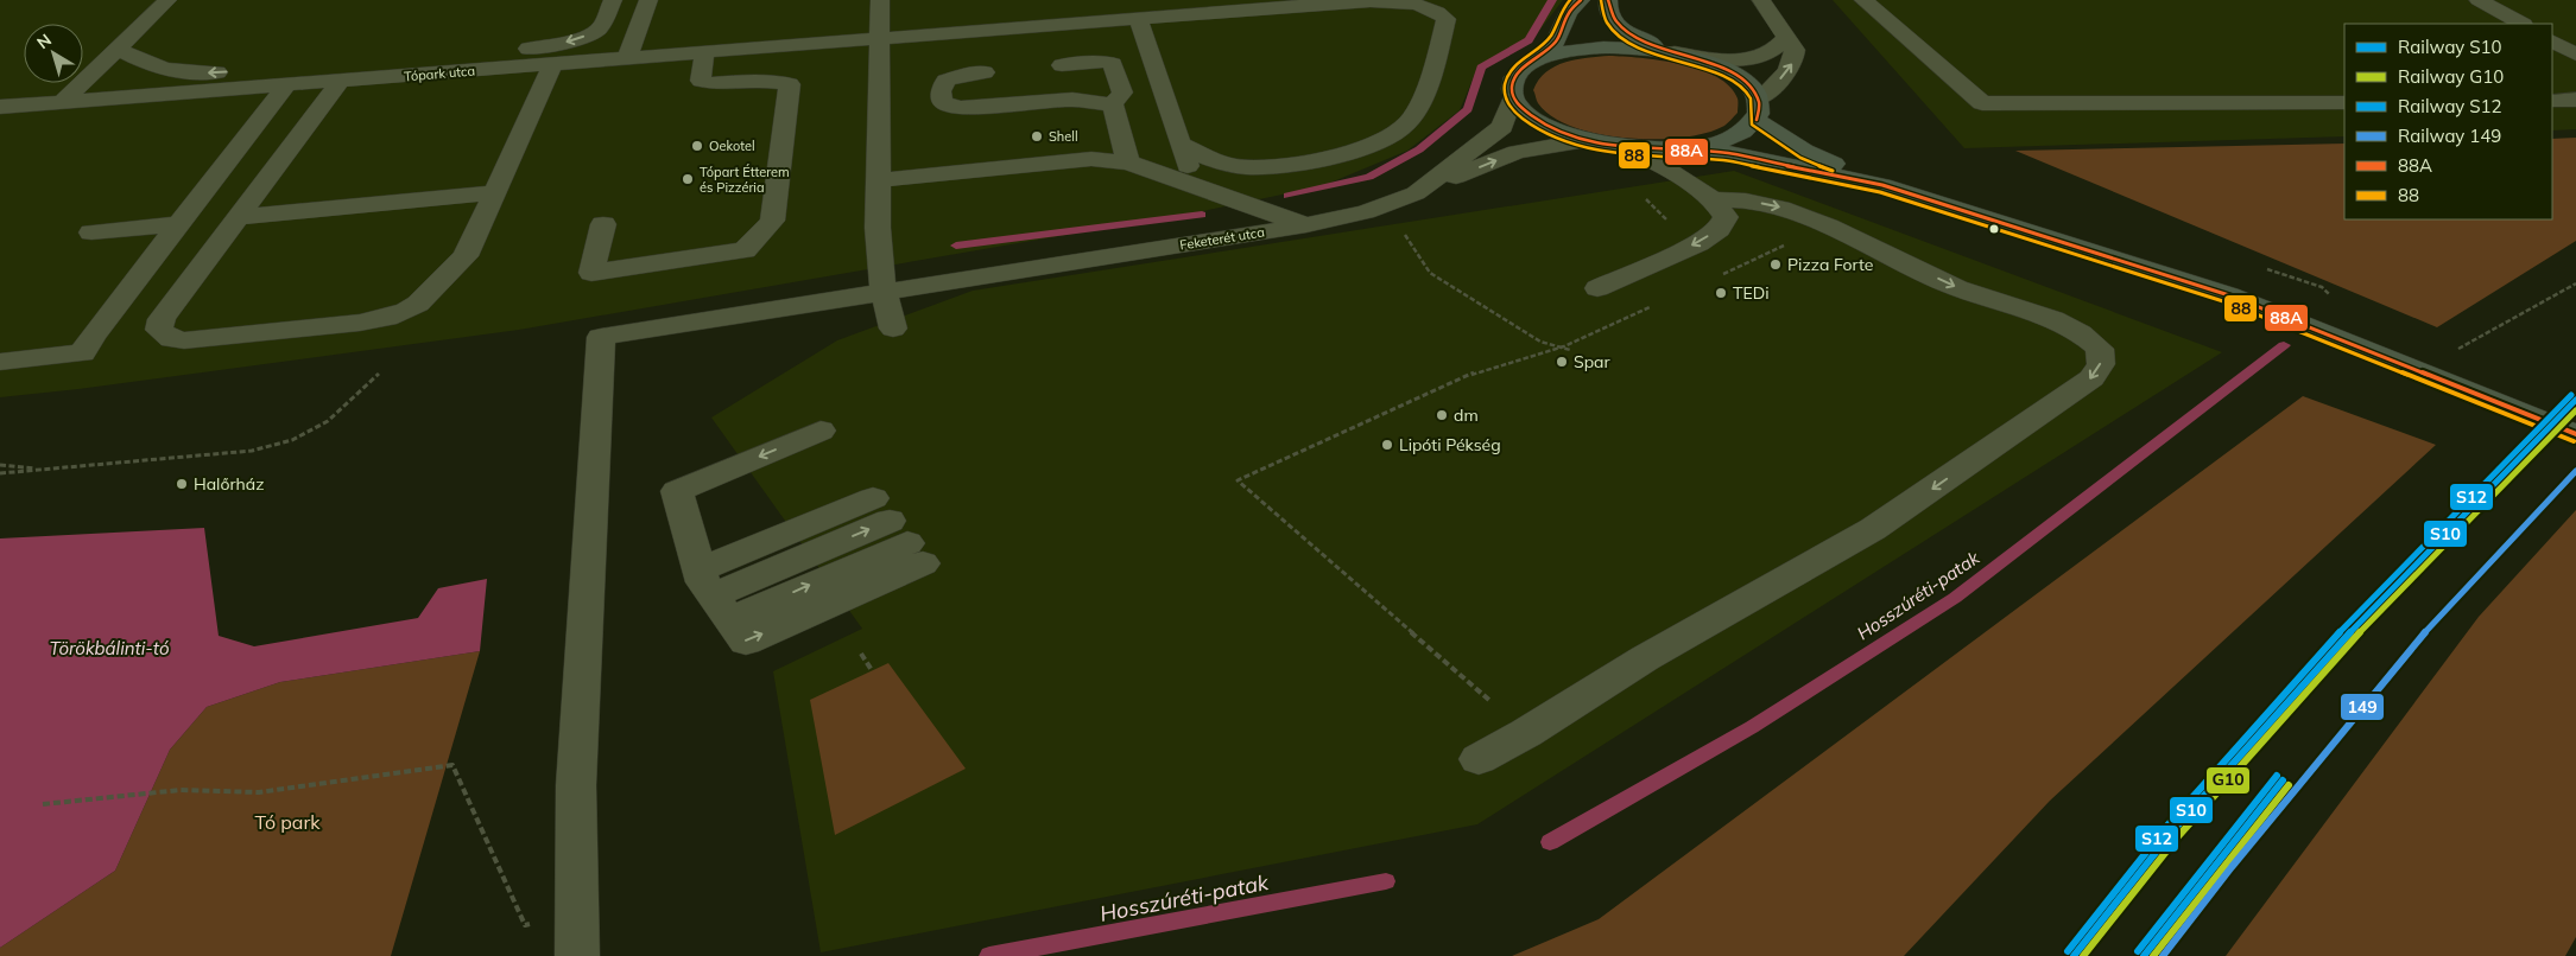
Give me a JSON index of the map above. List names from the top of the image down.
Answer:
{
  "streets": {
    "street": ["Tópark utca", "Feketerét utca"]
  },
  "water": ["Hosszúréti-patak", "Törökbálinti-tó"],
  "parks": ["Tó park"],
  "places": [
    "Shell",
    "Oekotel",
    "Tópart Étterem és Pizzéria",
    "Pizza Forte",
    "TEDi",
    "Spar",
    "dm",
    "Lipóti Pékség",
    "Halőrház"
  ],
  "lines": [
    "transit line 88A",
    "transit line 88",
    "rail line S12",
    "rail line S10",
    "rail line G10",
    "rail line 149"
  ],
  "legend": [
    "Railway S10",
    "Railway G10",
    "Railway S12",
    "Railway 149",
    "88A",
    "88"
  ],
  "north": "top left"
}
